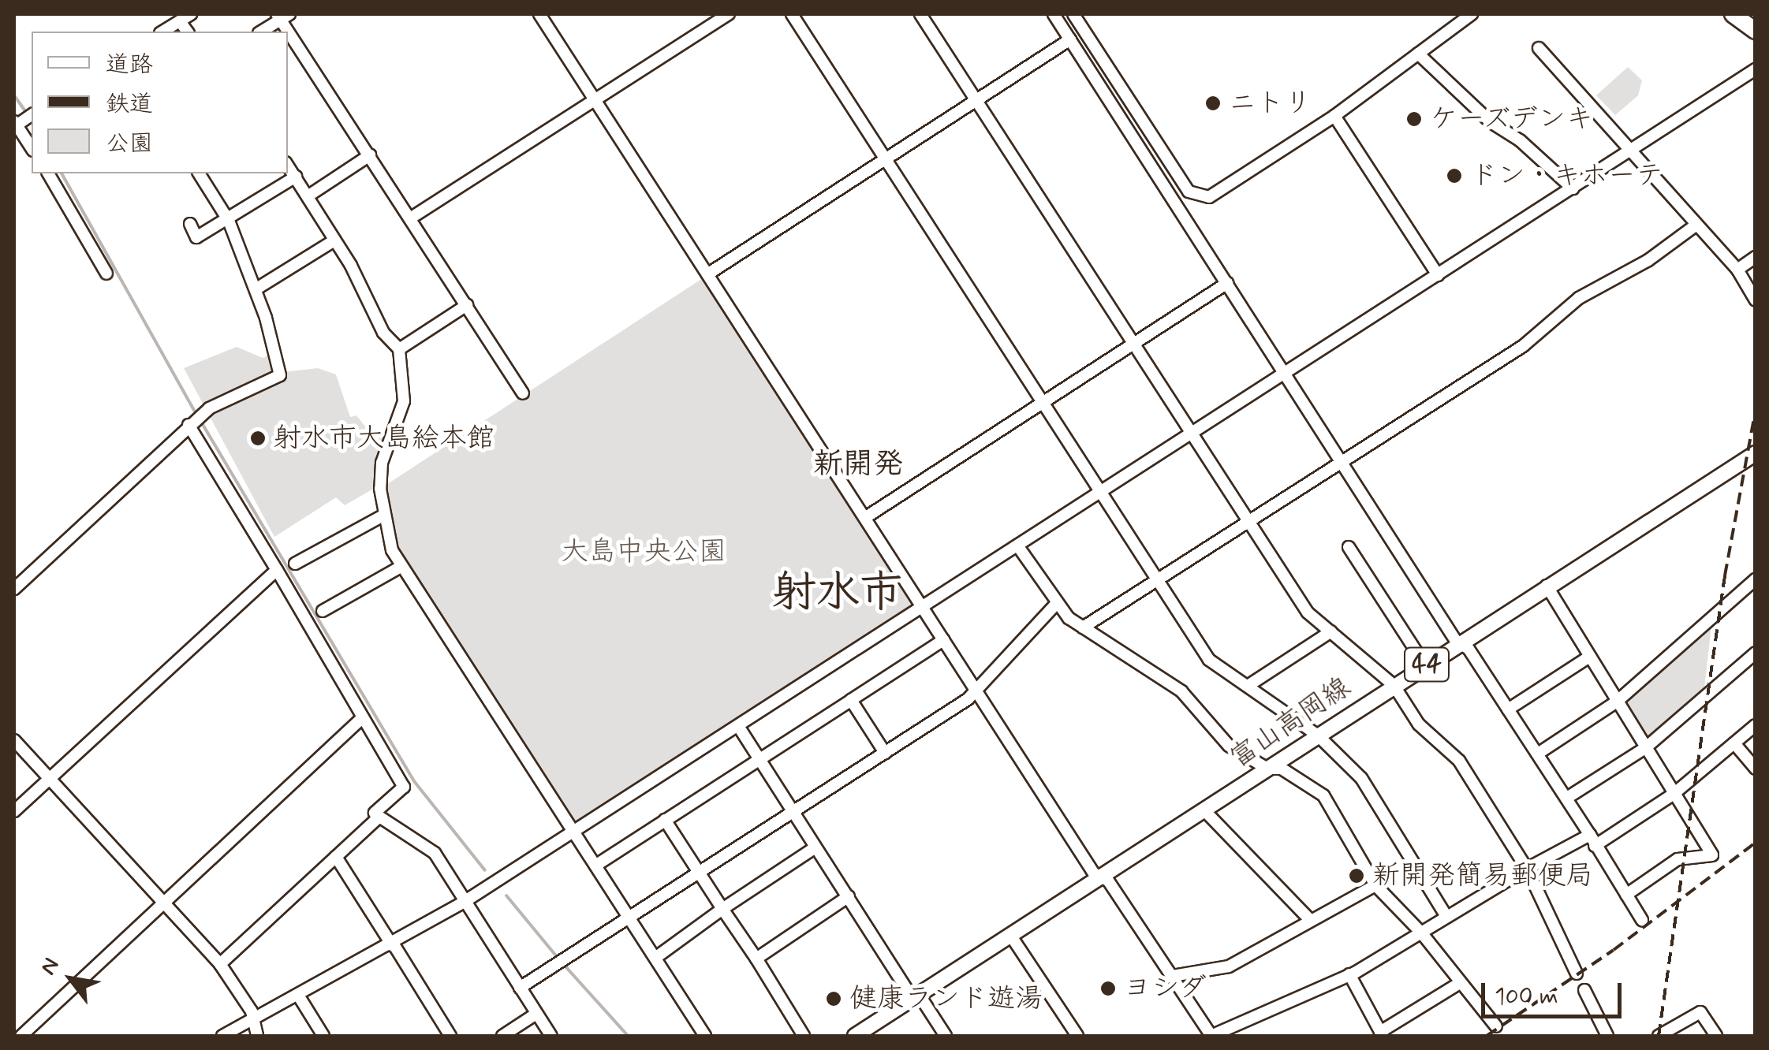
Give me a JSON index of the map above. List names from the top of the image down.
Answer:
{
  "streets": {
    "main road": ["44", "富山高岡線"]
  },
  "districts": ["新開発", "射水市"],
  "parks": ["大島中央公園"],
  "places": [
    "ニトリ",
    "ケーズデンキ",
    "ドン・キホーテ",
    "射水市大島絵本館",
    "新開発簡易郵便局",
    "ヨシダ",
    "健康ランド遊湯"
  ],
  "legend": ["道路", "鉄道", "公園"],
  "scale_bar": "100 m",
  "north": "top left"
}
